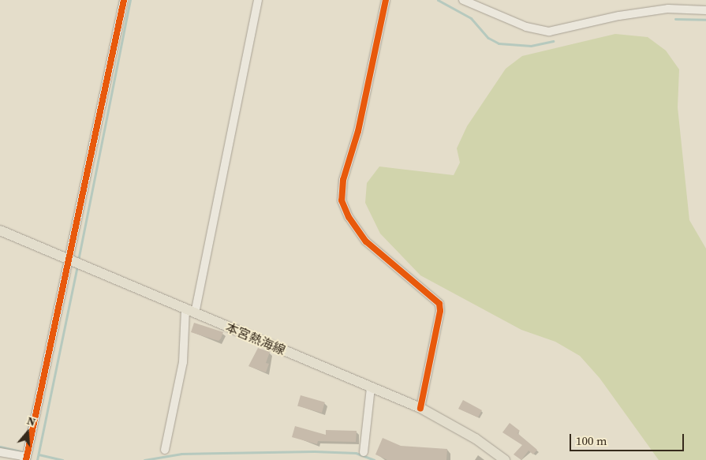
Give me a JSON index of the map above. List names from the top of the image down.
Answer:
{
  "streets": {
    "main road": ["本宮熱海線"]
  },
  "scale_bar": "100 m",
  "north": "top"
}
